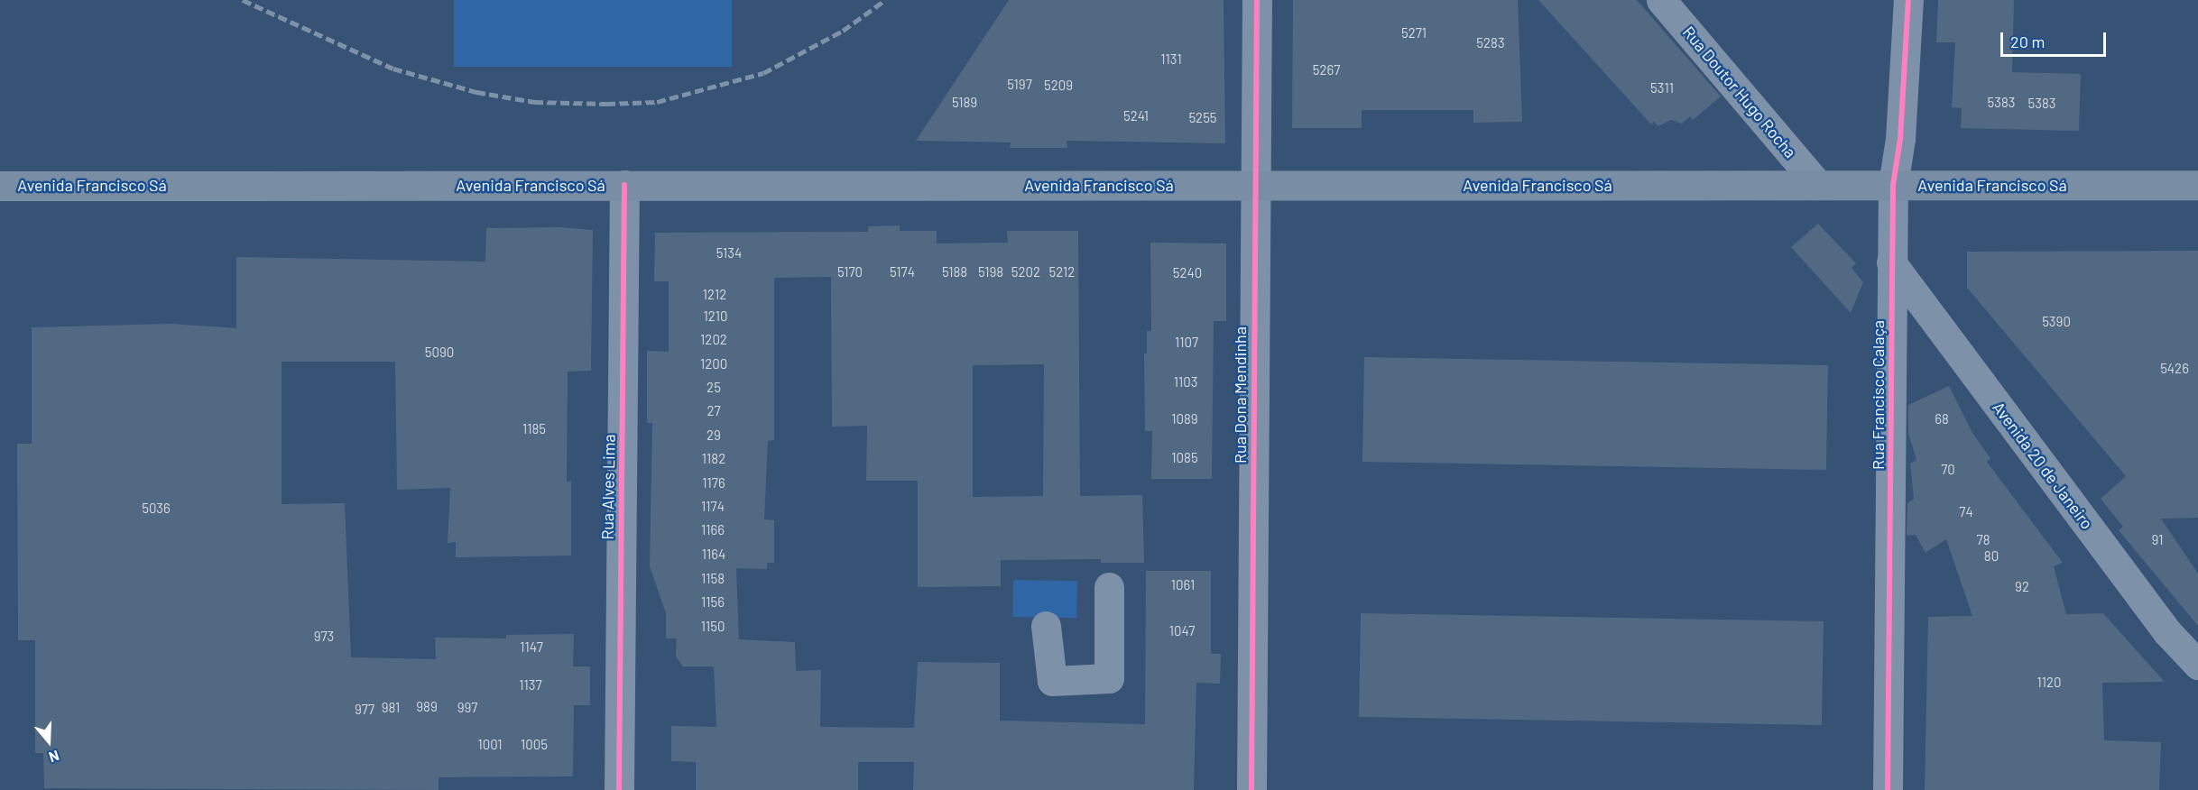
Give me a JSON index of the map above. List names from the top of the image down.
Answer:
{
  "streets": {
    "main road": ["Avenida Francisco Sá"],
    "street": [
      "Rua Doutor Hugo Rocha",
      "Rua Dona Mendinha",
      "Rua Francisco Calaça",
      "Avenida 20 de Janeiro",
      "Rua Alves Lima"
    ]
  },
  "crossings": [
    ["Rua Doutor Hugo Rocha", "Avenida Francisco Sá"],
    ["Avenida Francisco Sá", "Rua Dona Mendinha"],
    ["Avenida Francisco Sá", "Rua Francisco Calaça"],
    ["Avenida Francisco Sá", "Rua Alves Lima"],
    ["Rua Francisco Calaça", "Avenida 20 de Janeiro"]
  ],
  "house_numbers": [
    "5271",
    "5283",
    "1131",
    "5267",
    "5197",
    "5209",
    "5311",
    "5189",
    "5383",
    "5383",
    "5241",
    "5255",
    "5134",
    "5170",
    "5174",
    "5188",
    "5198",
    "5202",
    "5212",
    "5240",
    "1212",
    "1210",
    "5390",
    "1202",
    "1107",
    "5090",
    "1200",
    "5426",
    "1103",
    "25",
    "27",
    "1089",
    "68",
    "1185",
    "29",
    "1085",
    "1182",
    "70",
    "1176",
    "1174",
    "5036",
    "74",
    "1166",
    "78",
    "91",
    "1164",
    "80",
    "1158",
    "1061",
    "92",
    "1156",
    "1150",
    "1047",
    "973",
    "1147",
    "1120",
    "1137",
    "989",
    "981",
    "997",
    "977",
    "1001",
    "1005"
  ],
  "scale_bar": "20 m",
  "north": "bottom"
}
